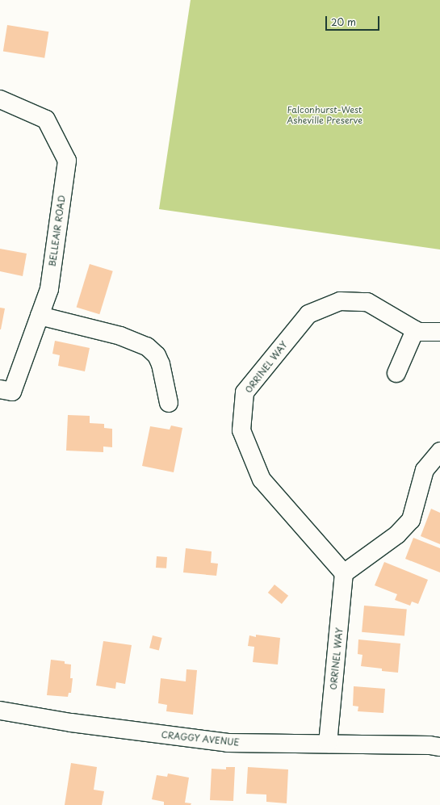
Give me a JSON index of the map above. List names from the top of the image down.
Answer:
{
  "streets": {
    "street": ["BELLEAIR ROAD", "ORRINEL WAY", "CRAGGY AVENUE"]
  },
  "crossings": [
    ["ORRINEL WAY", "CRAGGY AVENUE"]
  ],
  "parks": ["Falconhurst-West Asheville Preserve"],
  "scale_bar": "20 m"
}
